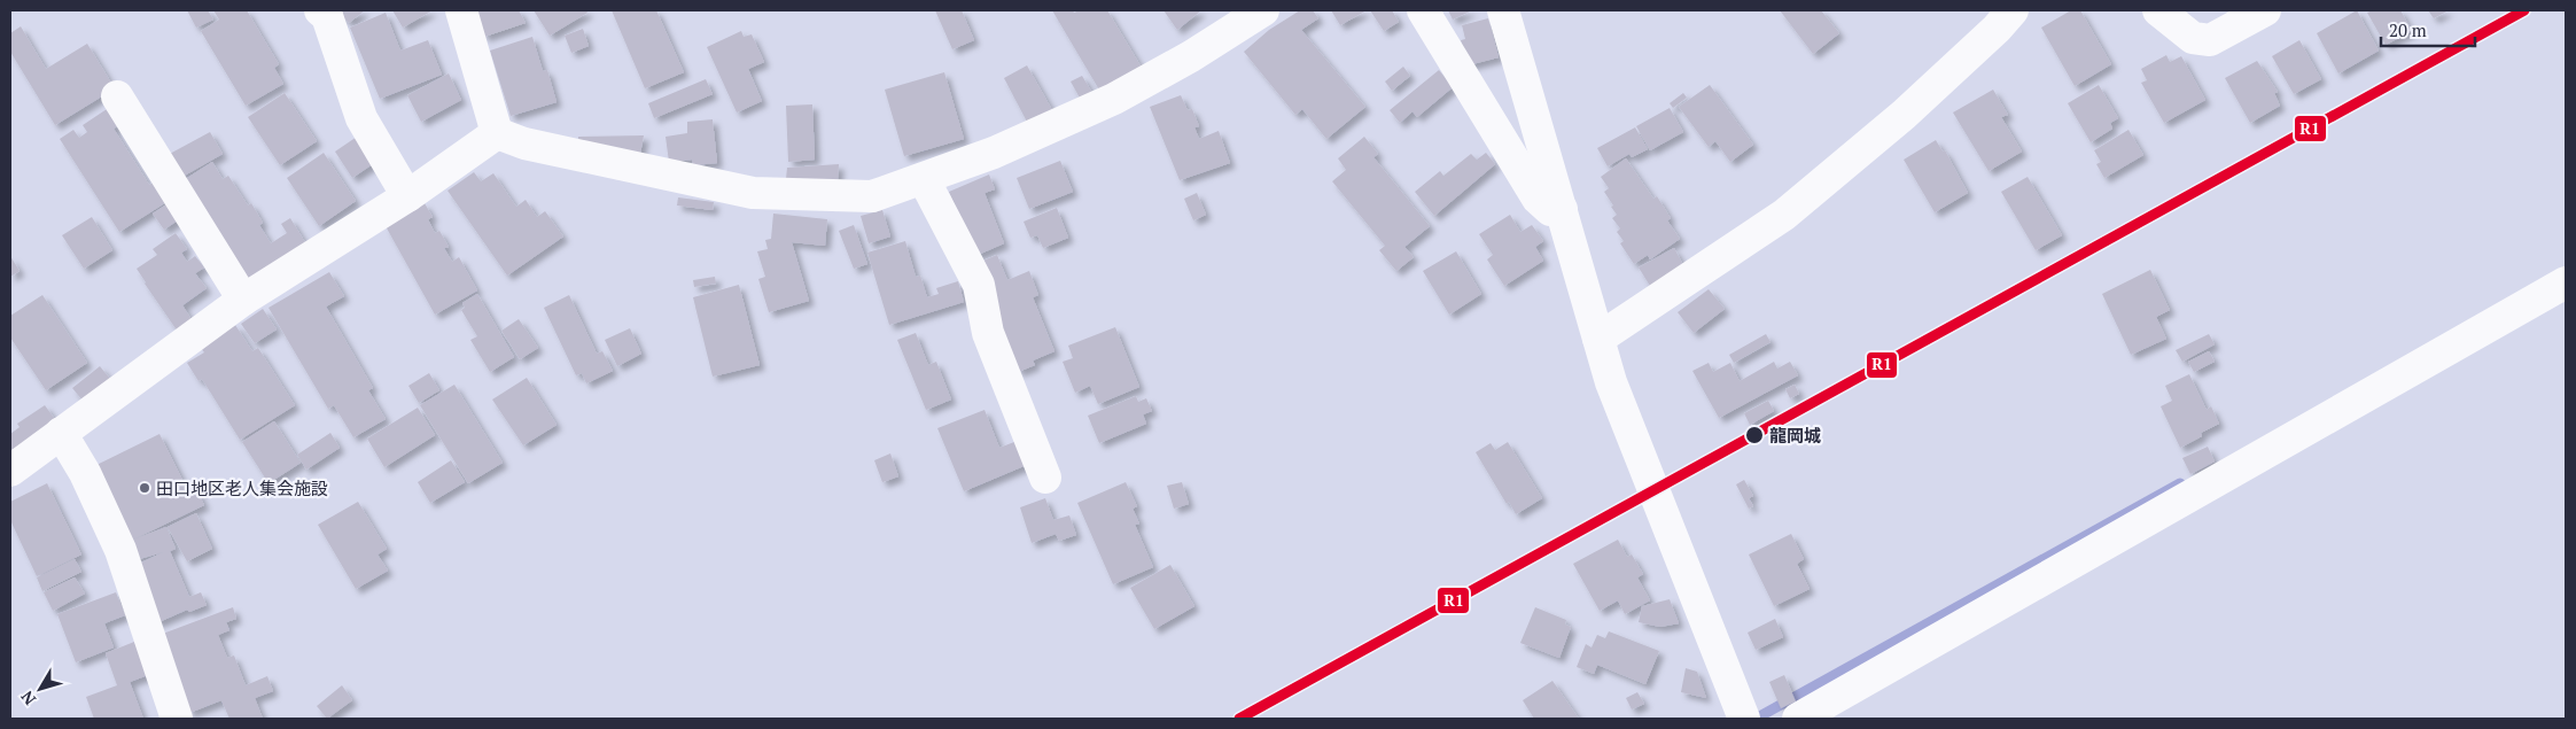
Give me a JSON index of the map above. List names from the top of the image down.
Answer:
{
  "places": ["龍岡城", "田口地区老人集会施設"],
  "lines": ["transit line R1"],
  "scale_bar": "20 m",
  "north": "bottom left"
}
